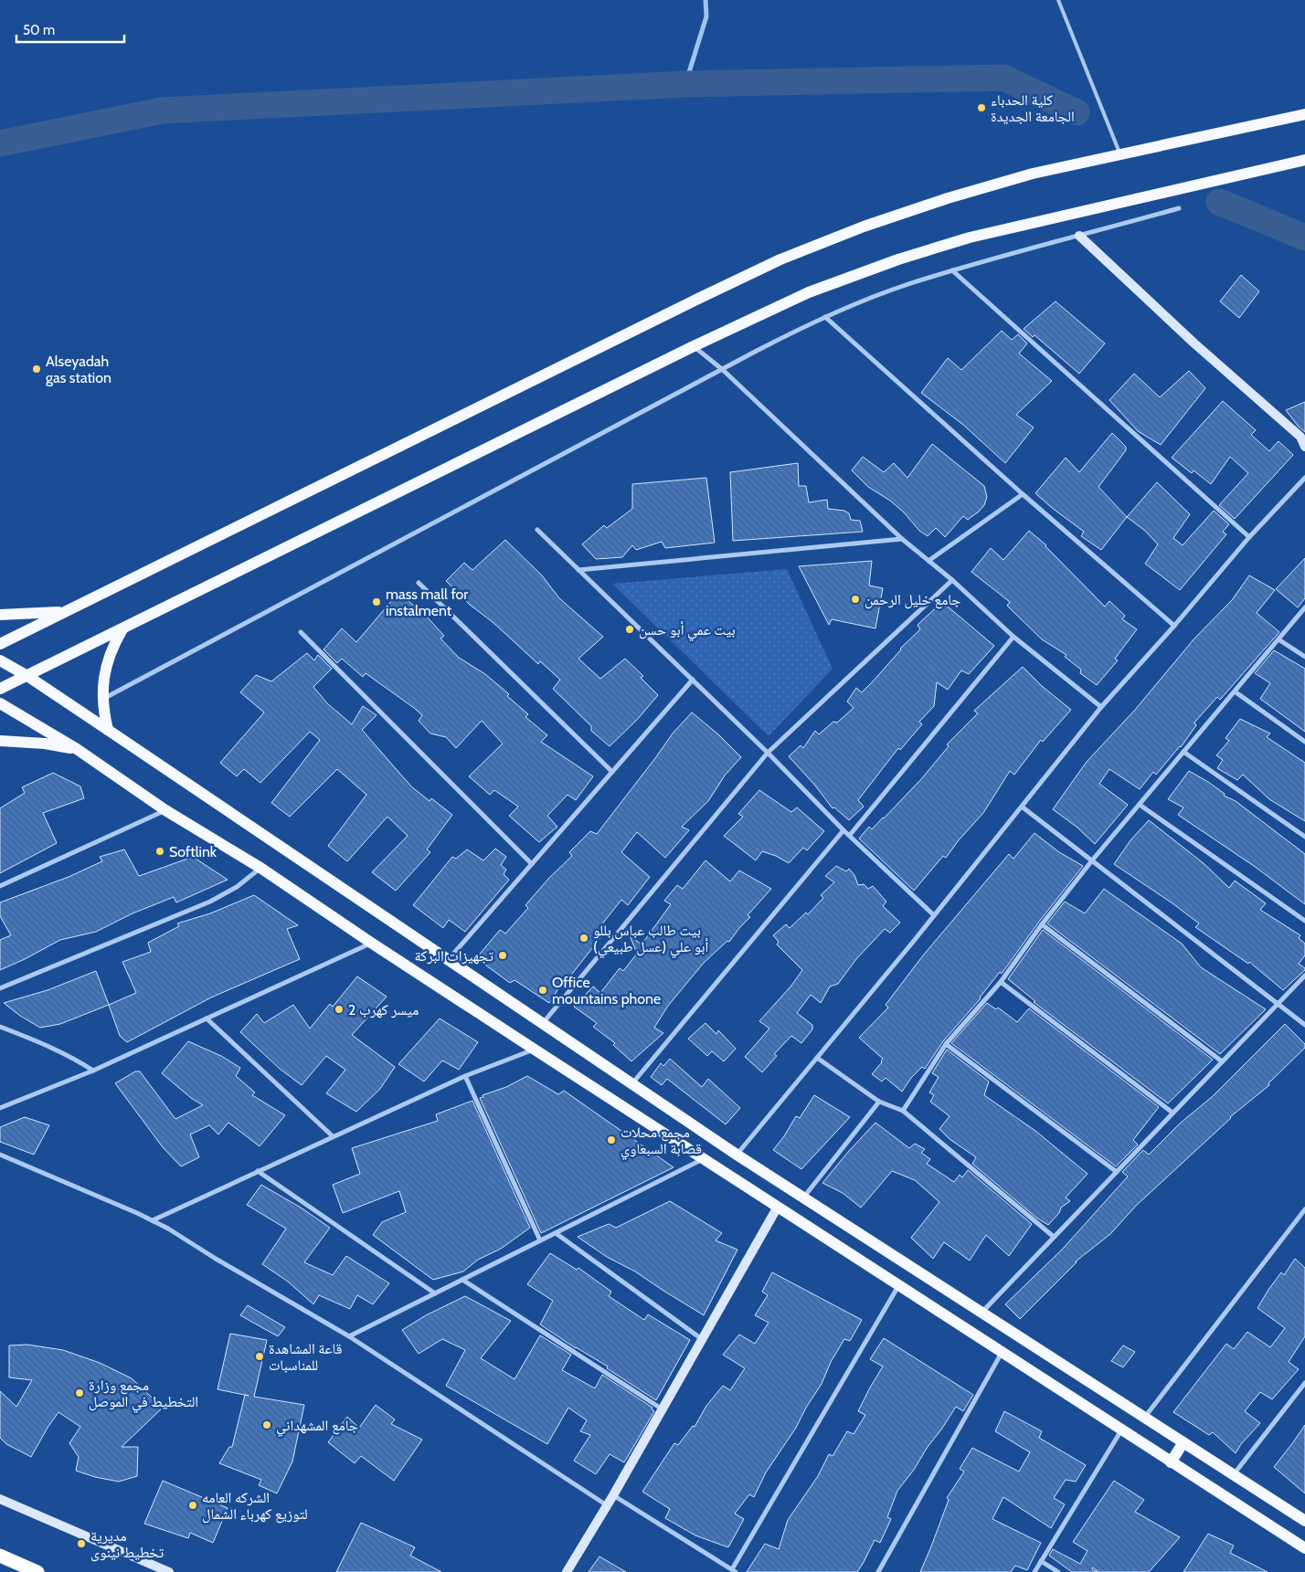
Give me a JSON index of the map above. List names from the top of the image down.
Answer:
{
  "places": [
    "كلية الحدباء الجامعة الجديدة",
    "Alseyadah gas station",
    "جامع خليل الرحمن",
    "mass mall for instalment",
    "بيت عمي أبو حسن",
    "Softlink",
    "بيت طالب عباس بللو أبو علي (عسل طبيعي)",
    "تجهيزات البركة",
    "Office mountains phone",
    "ميسر كهرب 2",
    "مجمع محلات قصابة السبعاوي",
    "قاعة المشاهدة للمناسبات",
    "مجمع وزارة التخطيط في الموصل",
    "جامع المشهداني",
    "الشركه العامه لتوزيع كهرباء الشمال",
    "مديرية تخطيط نينوى"
  ],
  "scale_bar": "50 m"
}
